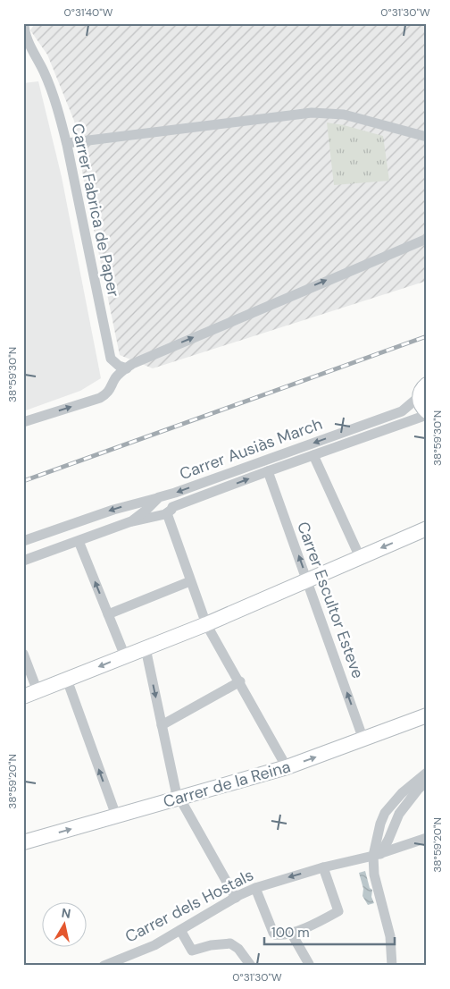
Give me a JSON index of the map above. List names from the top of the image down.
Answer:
{
  "streets": {
    "street": [
      "Carrer Fabrica de Paper",
      "Carrer Ausiàs March",
      "Carrer Escultor Esteve",
      "Carrer de la Reina",
      "Carrer dels Hostals"
    ]
  },
  "crossings": [
    ["Carrer Ausiàs March", "Carrer Escultor Esteve"],
    ["Carrer Escultor Esteve", "Carrer de la Reina"]
  ],
  "one_way": ["Carrer de la Reina"],
  "scale_bar": "100 m",
  "north": "top",
  "coordinates": [
    "0°31'40\"W",
    "0°31'30\"W",
    "38°59'30\"N",
    "38°59'20\"N"
  ]
}
